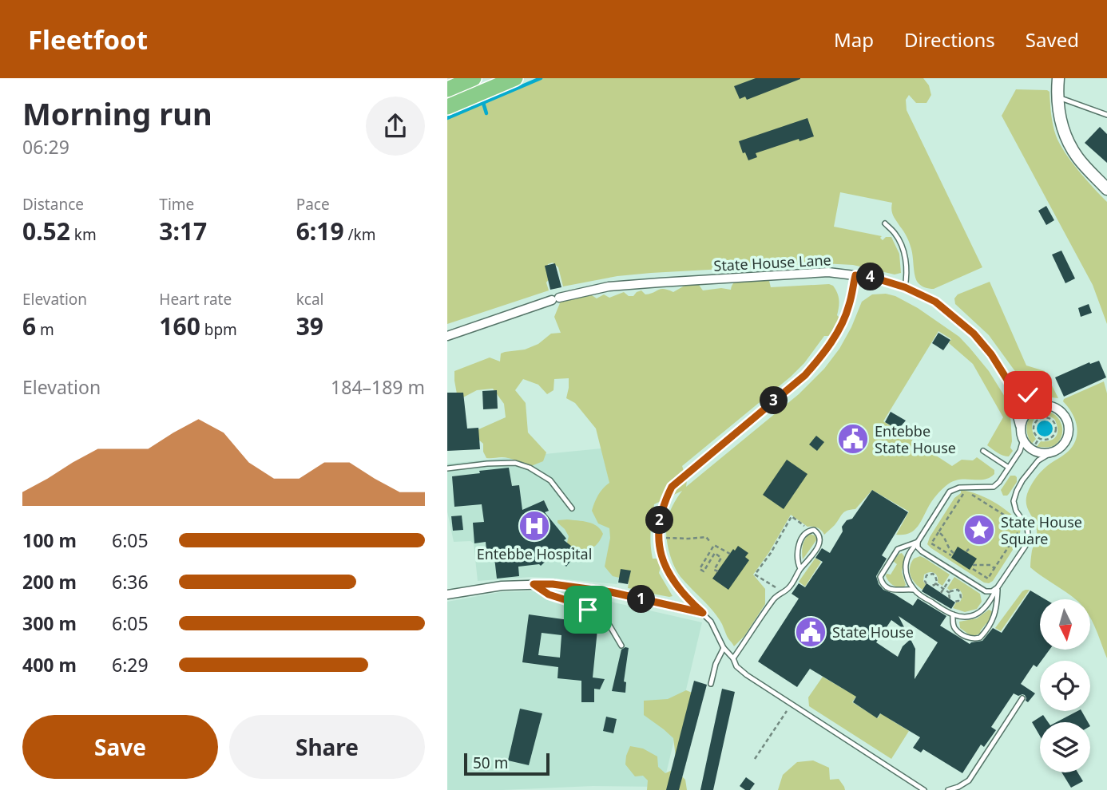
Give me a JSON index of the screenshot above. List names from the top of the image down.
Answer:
{
  "streets": {
    "street": ["State House Lane"]
  },
  "places": {
    "public building": ["Entebbe State House", "State House"],
    "hospital": ["Entebbe Hospital"],
    "place": ["State House Square"]
  },
  "scale_bar": "50 m",
  "north": "bottom",
  "page": {
    "header": "Fleetfoot",
    "nav": ["Map", "Directions", "Saved"],
    "heading": ["Morning run", "06:29"],
    "stats": [
      ["Distance", "0.52 km"],
      ["Time", "3:17"],
      ["Pace", "6:19 /km"],
      ["Elevation", "6 m"],
      ["Heart rate", "160 bpm"],
      ["kcal", "39"]
    ],
    "pins": [
      "4",
      "3",
      "2",
      "1"
    ],
    "chart": ["Elevation", "184–189 m"],
    "list": [
      {
        "name": "100 m",
        "note": "6:05"
      },
      {
        "name": "200 m",
        "note": "6:36"
      },
      {
        "name": "300 m",
        "note": "6:05"
      },
      {
        "name": "400 m",
        "note": "6:29"
      }
    ],
    "buttons": ["Save", "Share"],
    "scale": "50 m"
  }
}
